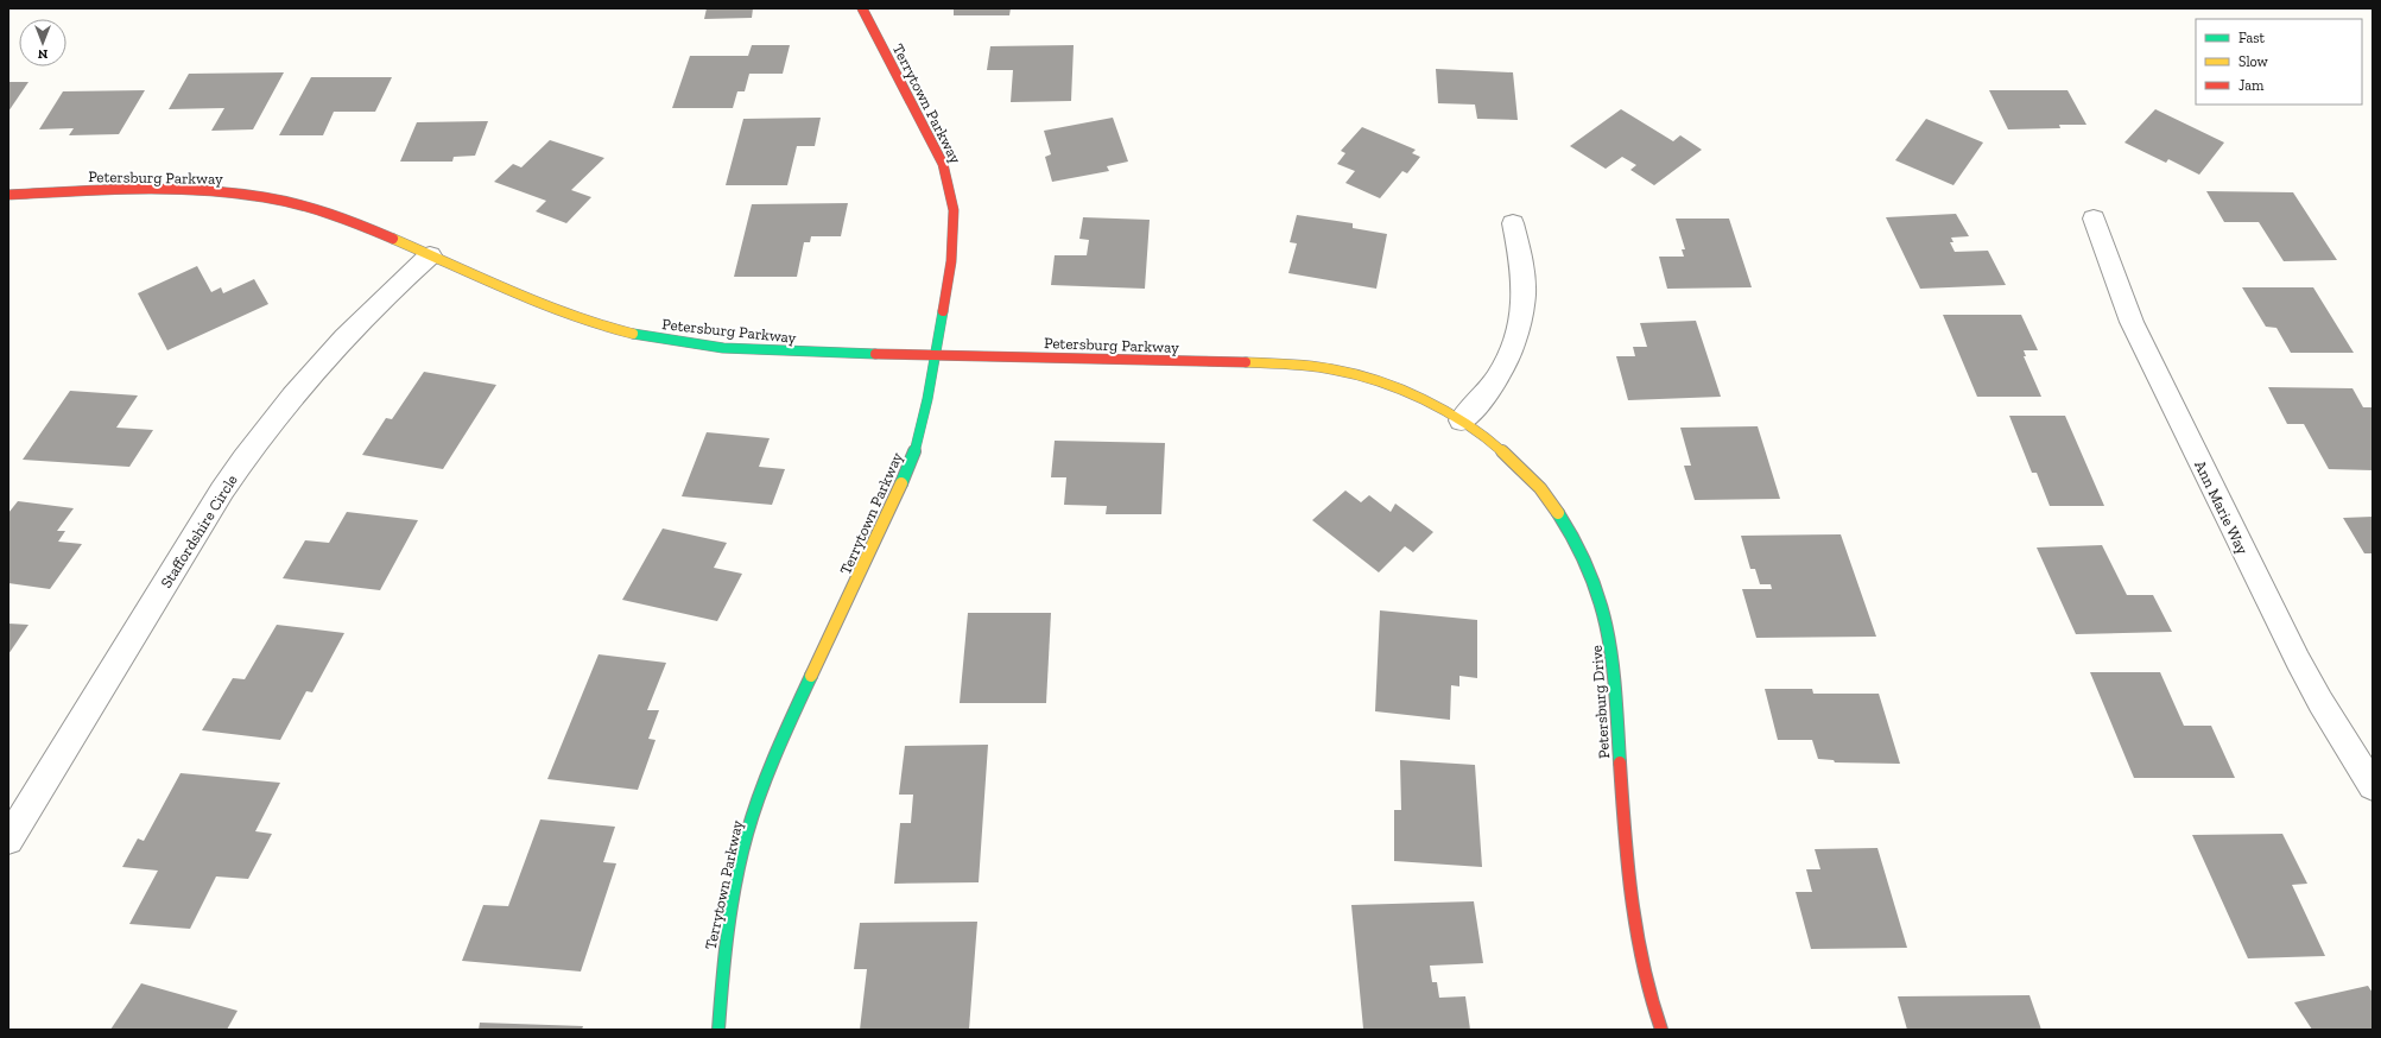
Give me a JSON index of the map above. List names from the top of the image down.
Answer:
{
  "streets": {
    "street": [
      "Terrytown Parkway",
      "Petersburg Parkway",
      "Ann Marie Way",
      "Staffordshire Circle",
      "Petersburg Drive"
    ]
  },
  "crossings": [
    ["Terrytown Parkway", "Petersburg Parkway"],
    ["Petersburg Parkway", "Staffordshire Circle"],
    ["Petersburg Parkway", "Petersburg Drive"]
  ],
  "legend": ["Fast", "Slow", "Jam"],
  "north": "bottom"
}
